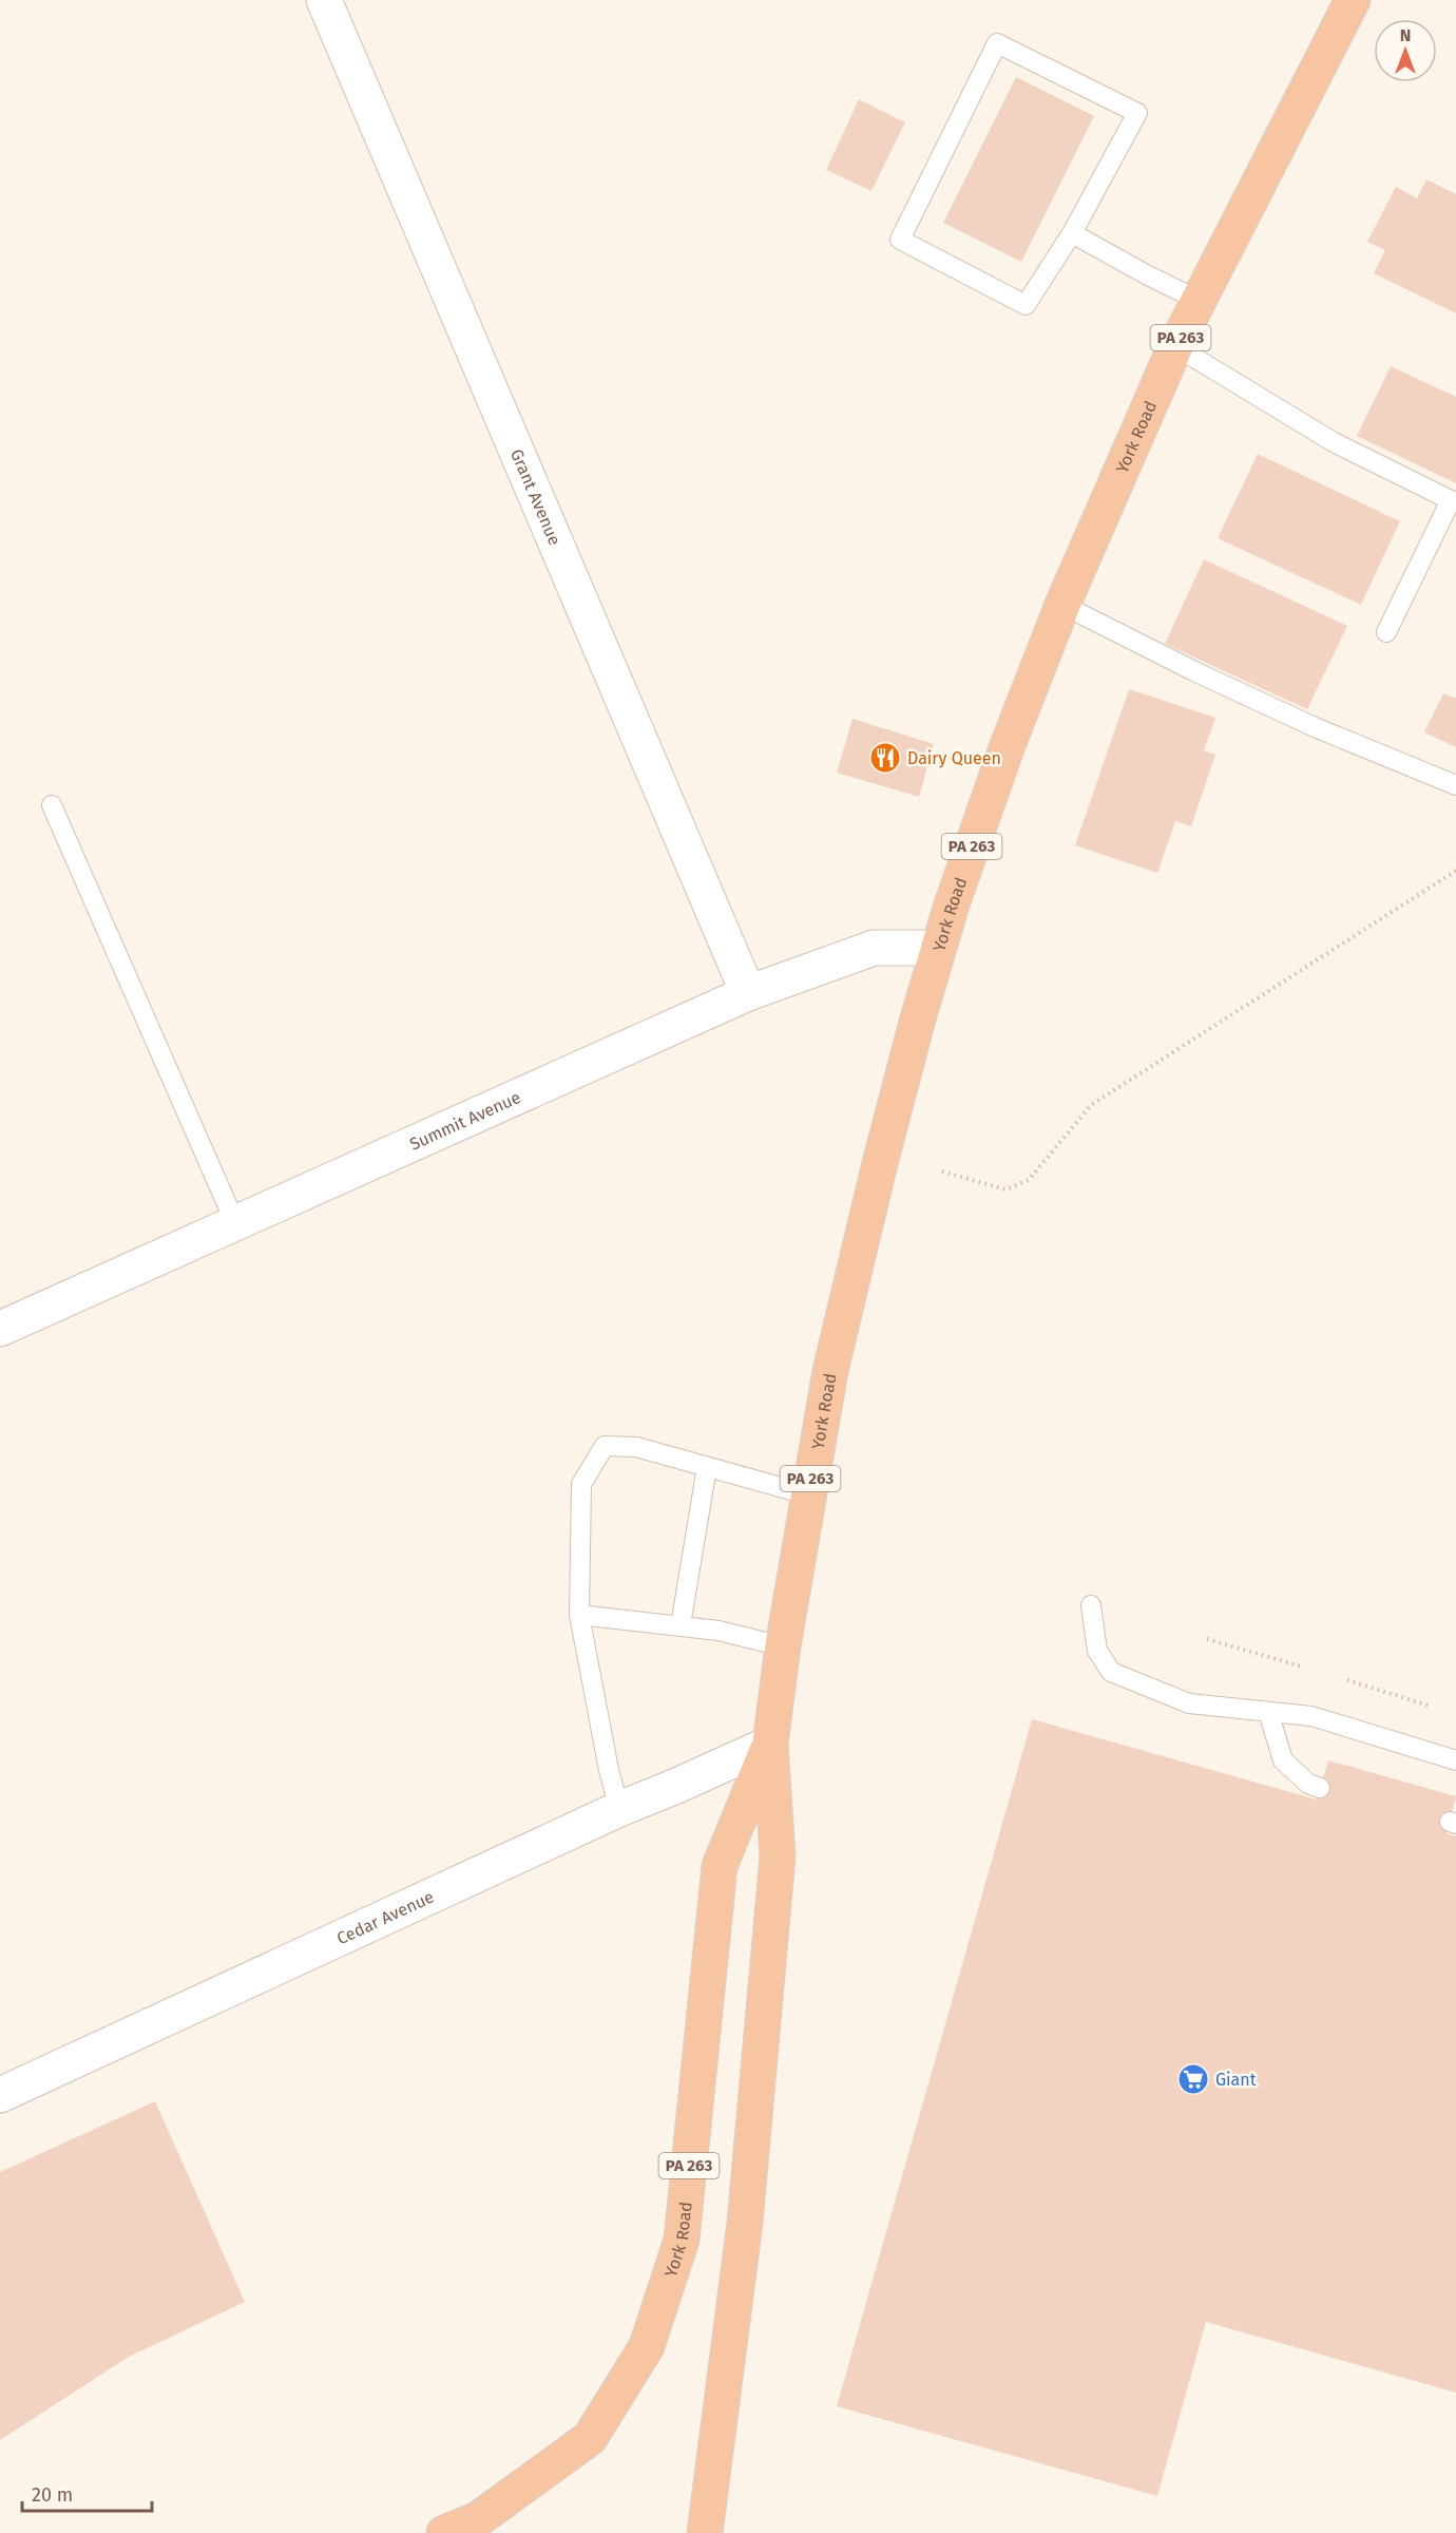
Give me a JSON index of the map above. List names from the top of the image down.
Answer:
{
  "streets": {
    "highway": ["PA 263", "York Road"],
    "street": ["Grant Avenue", "Summit Avenue", "Cedar Avenue"]
  },
  "crossings": [
    ["York Road", "Summit Avenue"],
    ["York Road", "Cedar Avenue"],
    ["Grant Avenue", "Summit Avenue"]
  ],
  "places": {
    "restaurant": ["Dairy Queen"],
    "supermarket": ["Giant"]
  },
  "scale_bar": "20 m",
  "north": "top"
}
